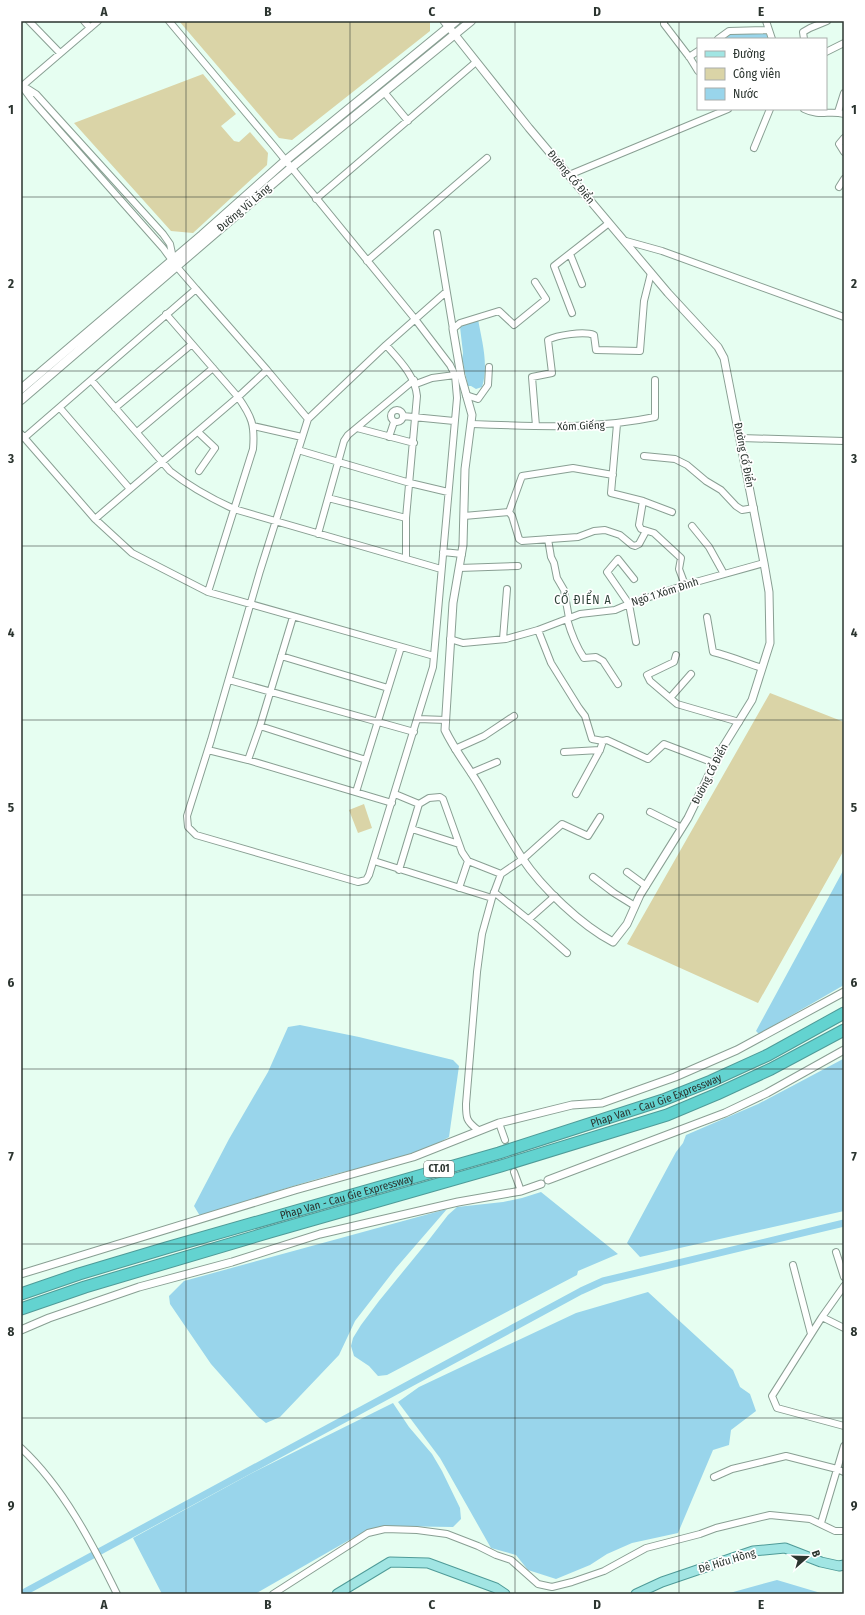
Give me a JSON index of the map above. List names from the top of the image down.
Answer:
{
  "streets": {
    "highway": ["Phap Van - Cau Gie Expressway", "CT.01"],
    "main road": ["Đường Vũ Lăng", "Đê Hữu Hồng"],
    "street": ["Đường Cổ Điển", "Xóm Giếng", "Ngõ 1 Xóm Đình"]
  },
  "crossings": [
    ["Đường Cổ Điển", "Đường Vũ Lăng"],
    ["Đường Cổ Điển", "Xóm Giếng"],
    ["Đường Cổ Điển", "Ngõ 1 Xóm Đình"]
  ],
  "districts": ["CỔ ĐIỂN A"],
  "legend": ["Đường", "Công viên", "Nước"],
  "north": "right",
  "grid": {
    "columns": [
      "A",
      "B",
      "C",
      "D",
      "E"
    ],
    "rows": [
      "1",
      "2",
      "3",
      "4",
      "5",
      "6",
      "7",
      "8",
      "9"
    ]
  }
}
